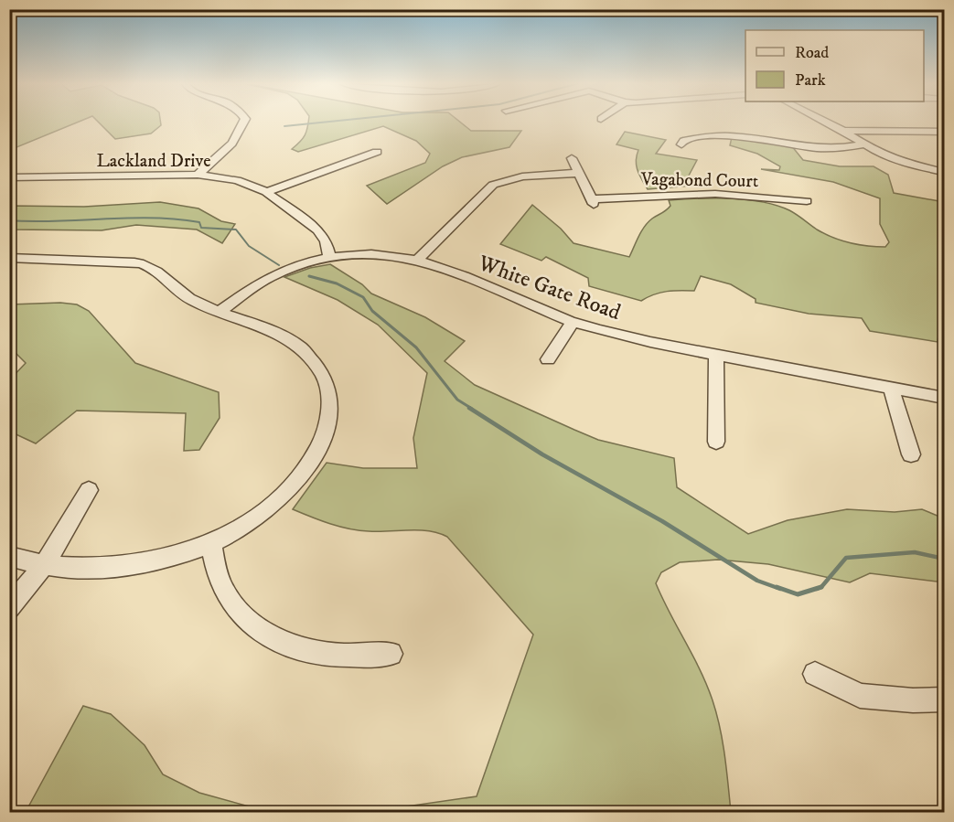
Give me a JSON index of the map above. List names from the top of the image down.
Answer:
{
  "streets": {
    "street": ["Lackland Drive", "Vagabond Court", "White Gate Road"]
  },
  "crossings": [
    ["Lackland Drive", "White Gate Road"]
  ],
  "legend": ["Road", "Park"]
}
